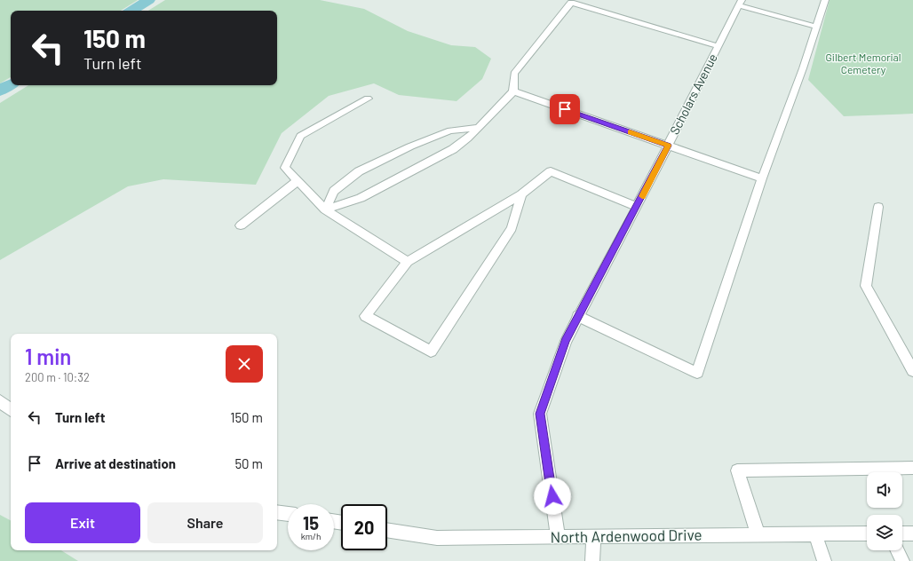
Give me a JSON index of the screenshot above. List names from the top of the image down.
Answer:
{
  "streets": {
    "street": ["Scholars Avenue", "North Ardenwood Drive"]
  },
  "crossings": [
    ["Scholars Avenue", "North Ardenwood Drive"]
  ],
  "parks": ["Gilbert Memorial Cemetery"],
  "page": {
    "turn": ["150 m", "Turn left"],
    "heading": ["1 min", "200 m · 10:32"],
    "list": [
      {
        "name": "Turn left",
        "value": "150 m"
      },
      {
        "name": "Arrive at destination",
        "value": "50 m"
      }
    ],
    "buttons": ["Exit", "Share"],
    "speed": "15 km/h",
    "limit": "20"
  }
}
